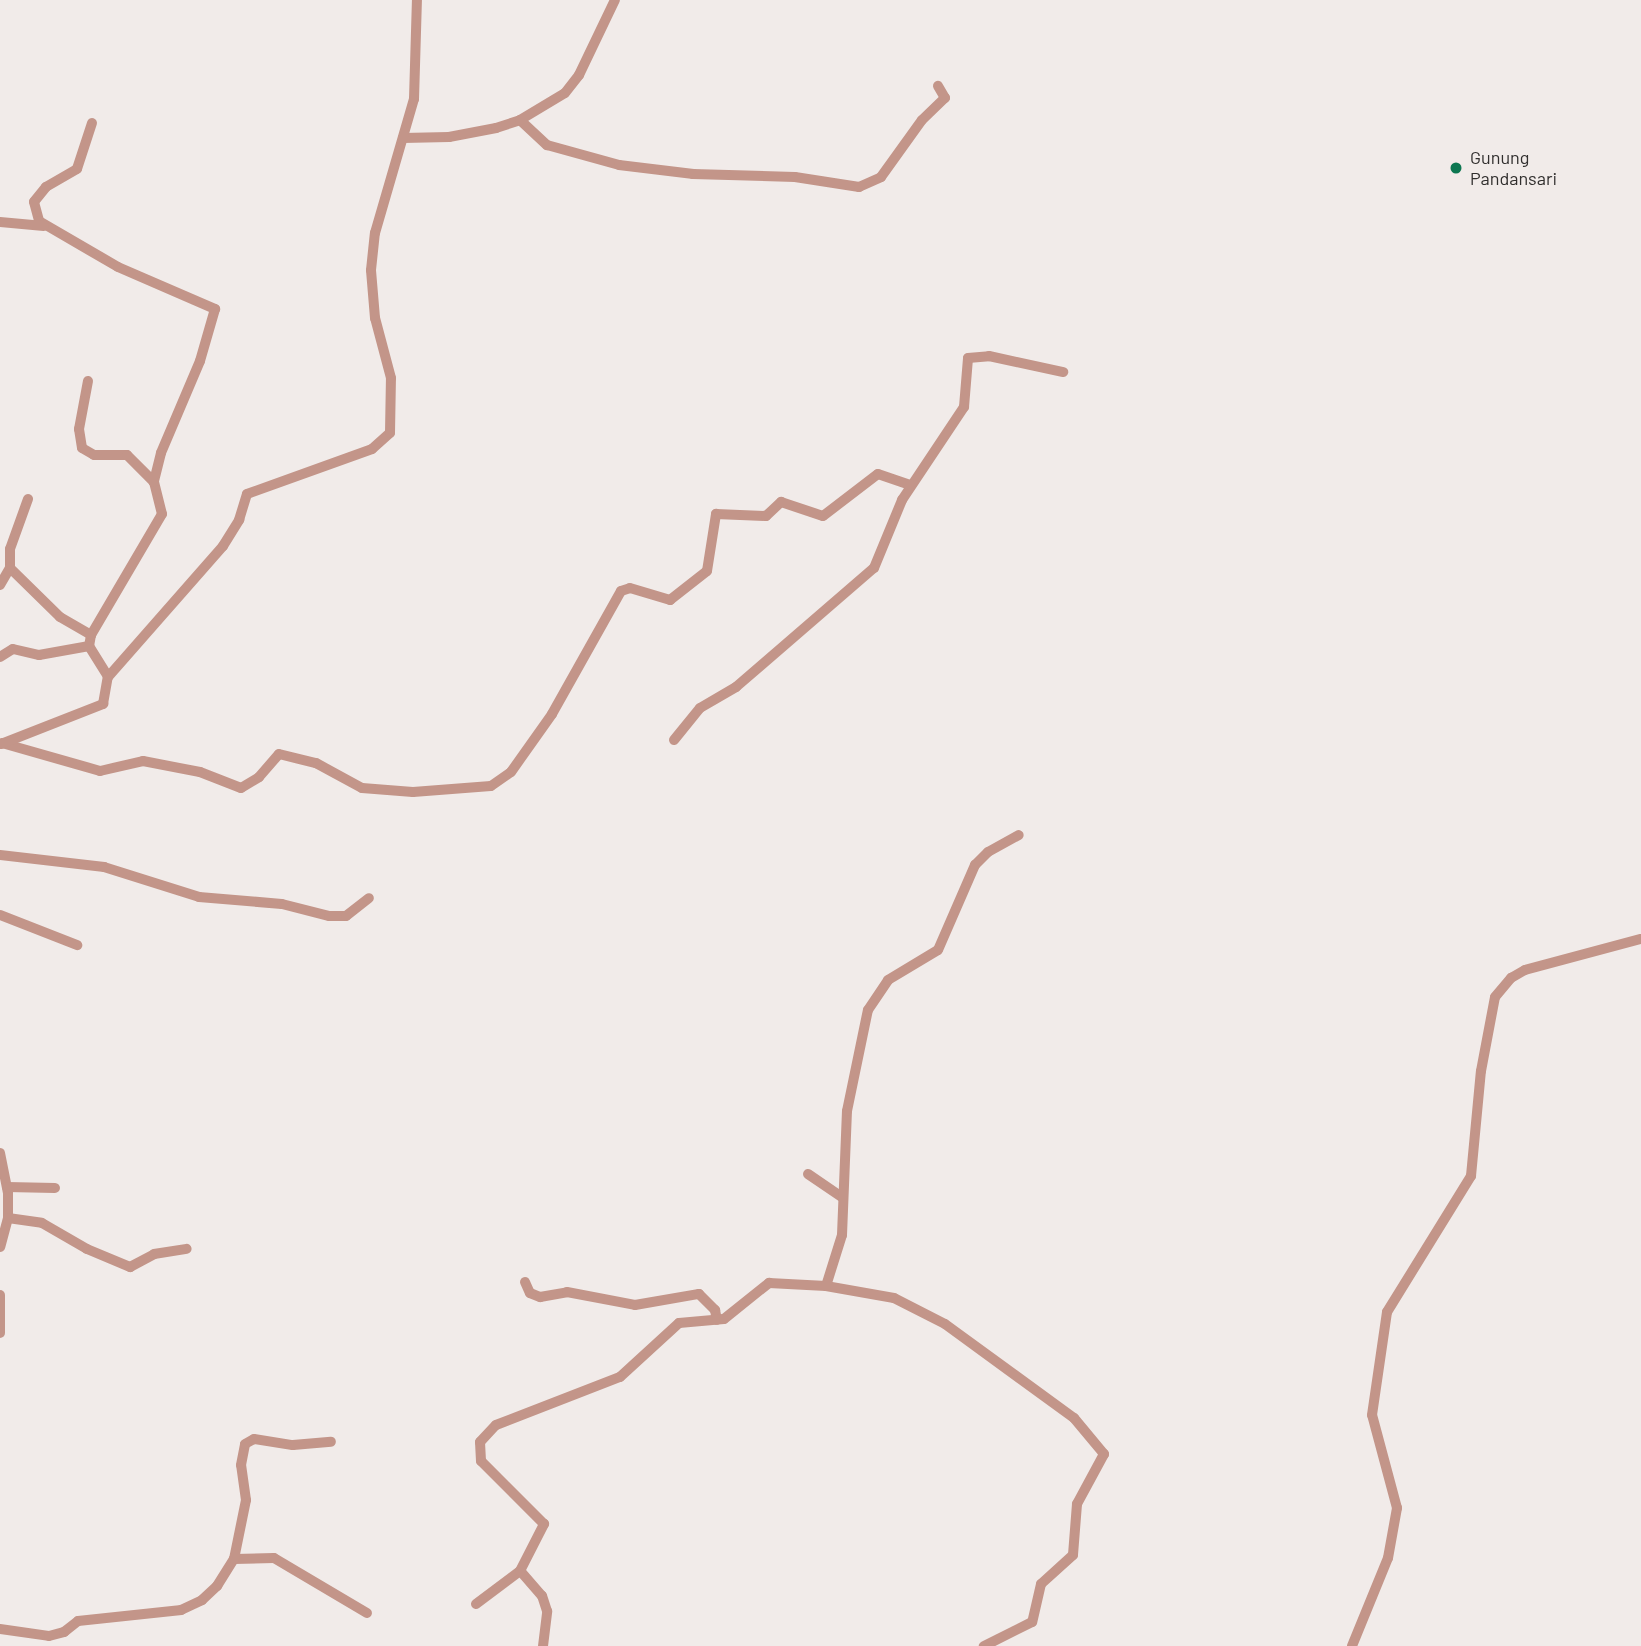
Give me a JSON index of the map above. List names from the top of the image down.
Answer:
{
  "places": ["Gunung Pandansari"]
}
